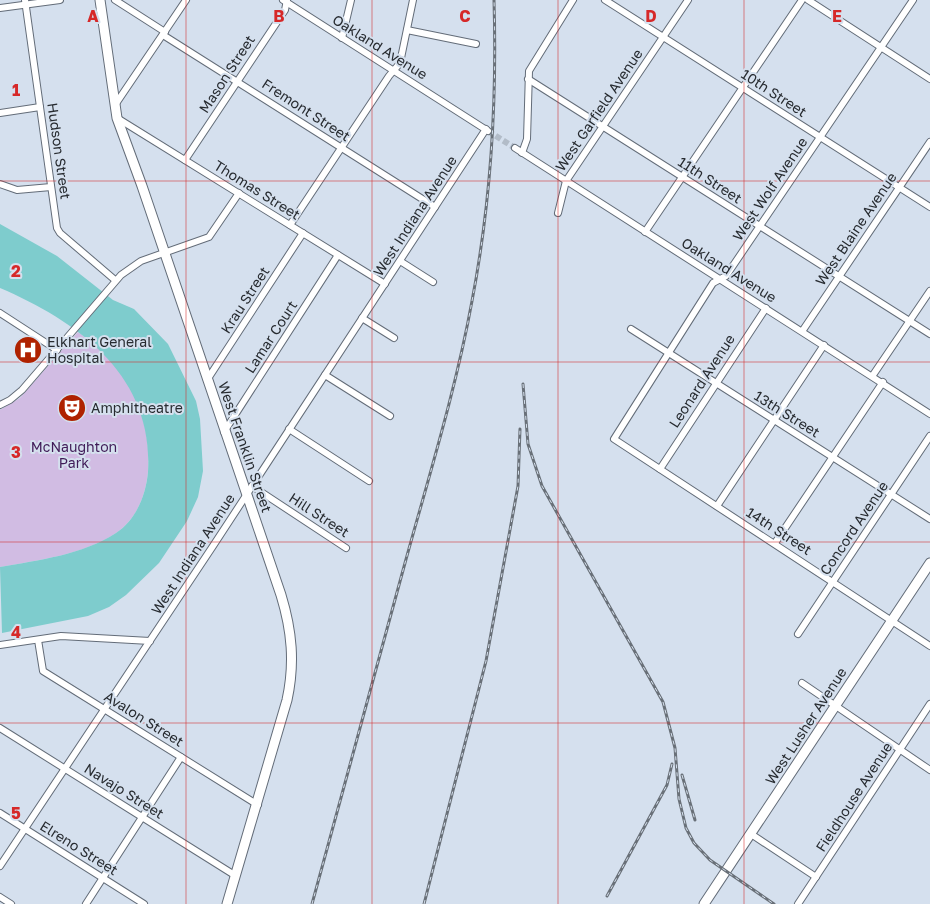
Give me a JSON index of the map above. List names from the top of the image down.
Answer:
{
  "streets": {
    "main road": ["West Franklin Street", "West Lusher Avenue"],
    "street": [
      "Oakland Avenue",
      "Mason Street",
      "10th Street",
      "Fremont Street",
      "West Garfield Avenue",
      "Hudson Street",
      "11th Street",
      "West Wolf Avenue",
      "Thomas Street",
      "West Indiana Avenue",
      "West Blaine Avenue",
      "Krau Street",
      "Lamar Court",
      "Leonard Avenue",
      "13th Street",
      "Hill Street",
      "Concord Avenue",
      "14th Street",
      "Avalon Street",
      "Navajo Street",
      "Fieldhouse Avenue",
      "Elreno Street"
    ]
  },
  "crossings": [
    ["Oakland Avenue", "Mason Street"],
    ["Oakland Avenue", "West Garfield Avenue"],
    ["Oakland Avenue", "West Wolf Avenue"],
    ["Oakland Avenue", "West Indiana Avenue"],
    ["Oakland Avenue", "West Blaine Avenue"],
    ["Oakland Avenue", "Leonard Avenue"],
    ["Mason Street", "Fremont Street"],
    ["Mason Street", "Thomas Street"],
    ["10th Street", "West Garfield Avenue"],
    ["10th Street", "West Wolf Avenue"],
    ["10th Street", "West Blaine Avenue"],
    ["Fremont Street", "West Indiana Avenue"],
    ["West Garfield Avenue", "11th Street"],
    ["11th Street", "West Wolf Avenue"],
    ["11th Street", "West Blaine Avenue"],
    ["West Wolf Avenue", "13th Street"],
    ["West Wolf Avenue", "14th Street"],
    ["Thomas Street", "West Indiana Avenue"],
    ["Thomas Street", "Krau Street"],
    ["Thomas Street", "Lamar Court"],
    ["Thomas Street", "West Franklin Street"],
    ["West Indiana Avenue", "West Franklin Street"],
    ["West Indiana Avenue", "Hill Street"],
    ["West Indiana Avenue", "Avalon Street"],
    ["West Indiana Avenue", "Navajo Street"],
    ["West Indiana Avenue", "Elreno Street"],
    ["Krau Street", "West Franklin Street"],
    ["Lamar Court", "West Franklin Street"],
    ["Leonard Avenue", "13th Street"],
    ["Leonard Avenue", "14th Street"],
    ["13th Street", "Concord Avenue"],
    ["West Franklin Street", "Avalon Street"],
    ["West Franklin Street", "Navajo Street"],
    ["Concord Avenue", "14th Street"],
    ["14th Street", "West Lusher Avenue"]
  ],
  "parks": ["McNaughton Park"],
  "places": {
    "hospital": ["Elkhart General Hospital"],
    "theatre": ["Amphitheatre"]
  },
  "grid": {
    "columns": [
      "A",
      "B",
      "C",
      "D",
      "E"
    ],
    "rows": [
      "1",
      "2",
      "3",
      "4",
      "5"
    ]
  }
}
